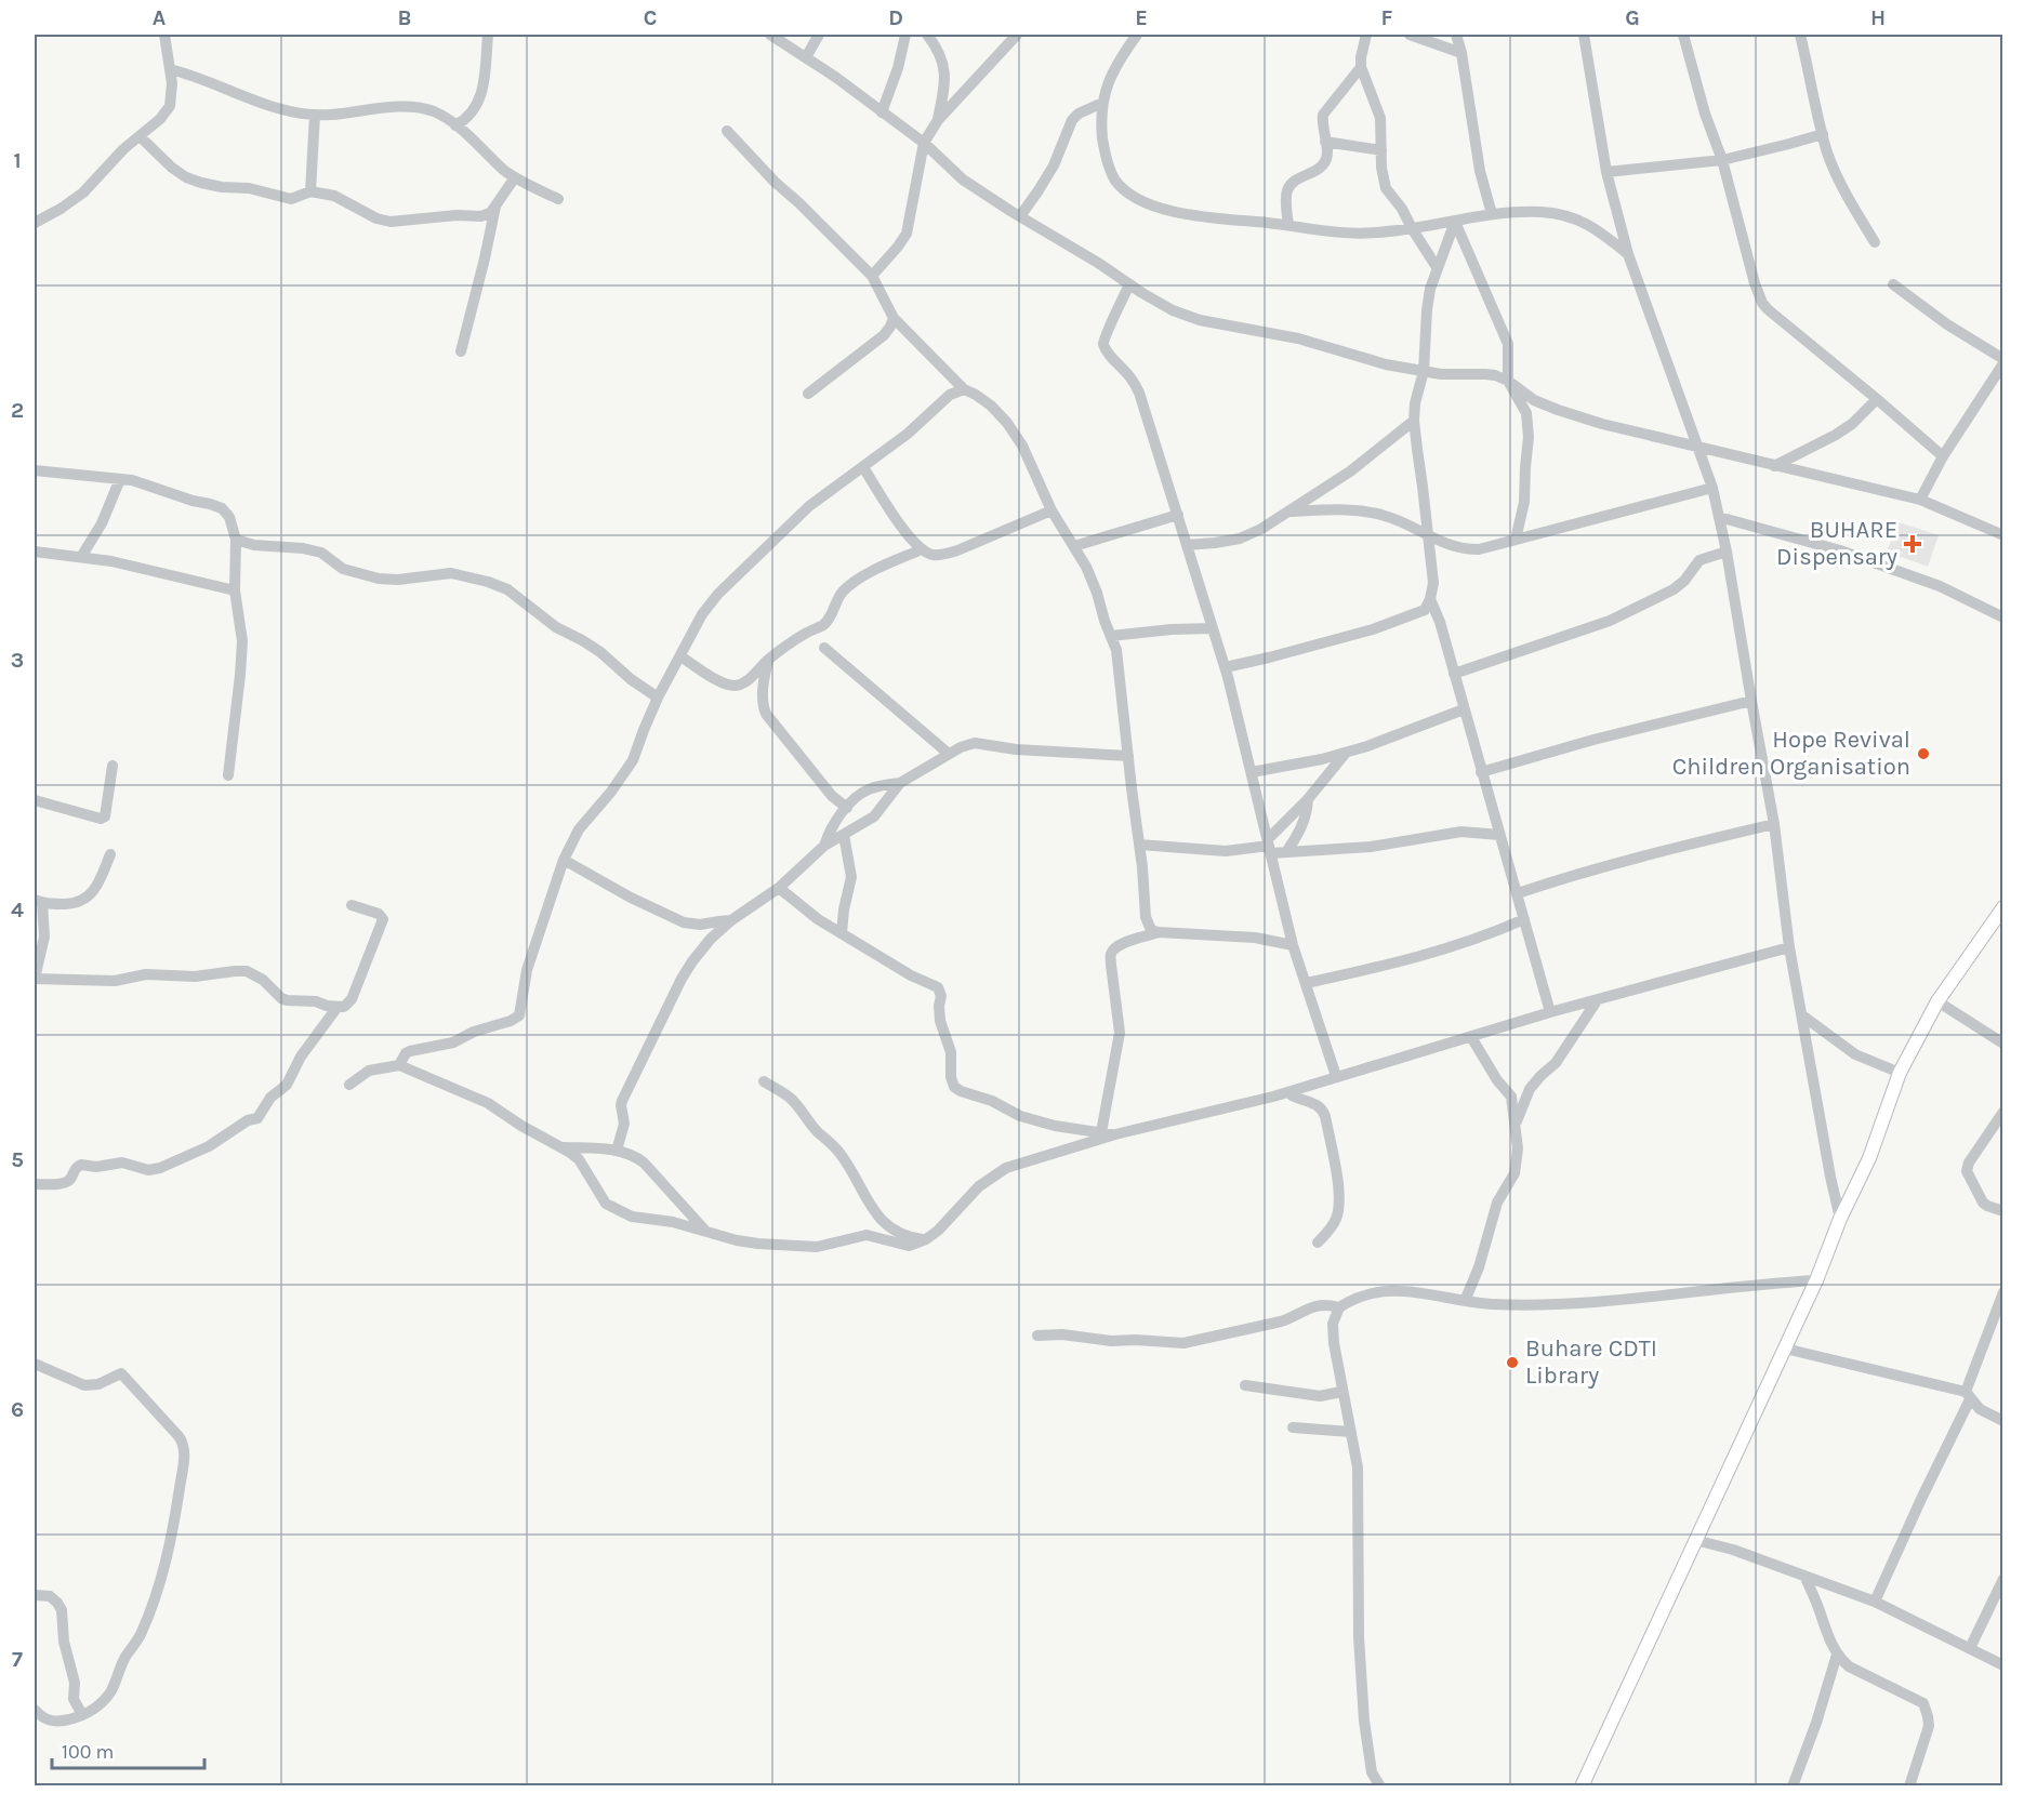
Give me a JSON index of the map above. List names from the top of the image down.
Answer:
{
  "places": {
    "health": ["BUHARE Dispensary"],
    "other": ["Hope Revival Children Organisation", "Buhare CDTI Library"]
  },
  "scale_bar": "100 m",
  "grid": {
    "columns": [
      "A",
      "B",
      "C",
      "D",
      "E",
      "F",
      "G",
      "H"
    ],
    "rows": [
      "1",
      "2",
      "3",
      "4",
      "5",
      "6",
      "7"
    ]
  }
}
